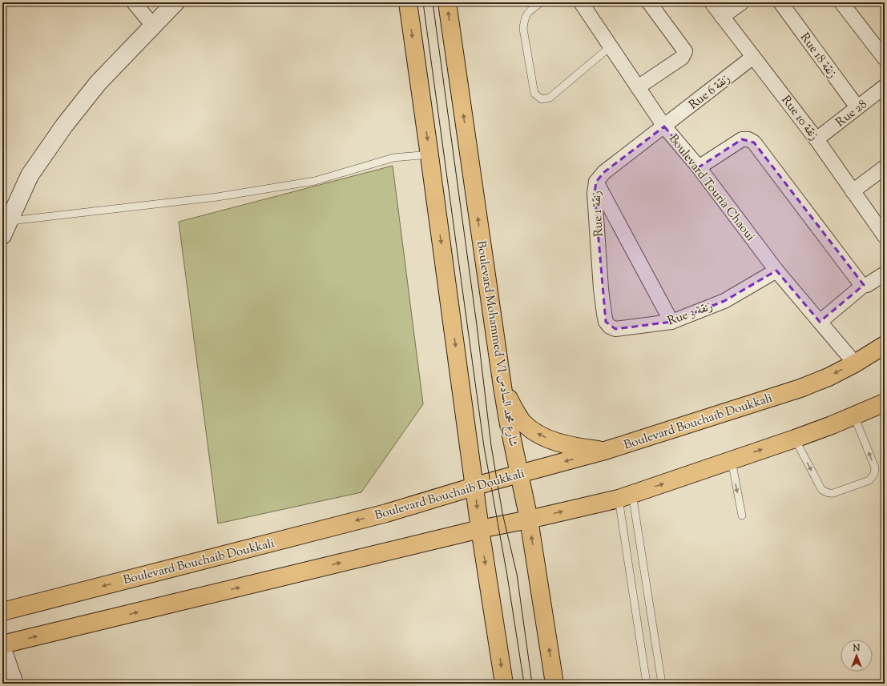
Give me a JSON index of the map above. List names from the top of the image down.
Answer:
{
  "streets": {
    "main road": ["Boulevard Mohammed VI شارع محمد السادس", "Boulevard Bouchaib Doukkali"],
    "street": [
      "Rue 18 زنقة",
      "Rue 6 زنقة",
      "Rue 28",
      "Rue 10 زنقة",
      "Boulevard Touria Chaoui",
      "Rue 1 زنقة",
      "Rue 3 زنقة"
    ]
  },
  "crossings": [
    ["Rue 18 زنقة", "Rue 28"],
    ["Rue 6 زنقة", "Rue 10 زنقة"],
    ["Rue 6 زنقة", "Boulevard Touria Chaoui"],
    ["Rue 6 زنقة", "Rue 1 زنقة"],
    ["Rue 28", "Rue 10 زنقة"],
    ["Boulevard Touria Chaoui", "Rue 1 زنقة"],
    ["Boulevard Touria Chaoui", "Rue 3 زنقة"],
    ["Boulevard Touria Chaoui", "Boulevard Bouchaib Doukkali"],
    ["Rue 1 زنقة", "Rue 3 زنقة"],
    ["Boulevard Mohammed VI شارع محمد السادس", "Boulevard Bouchaib Doukkali"]
  ],
  "north": "top"
}
